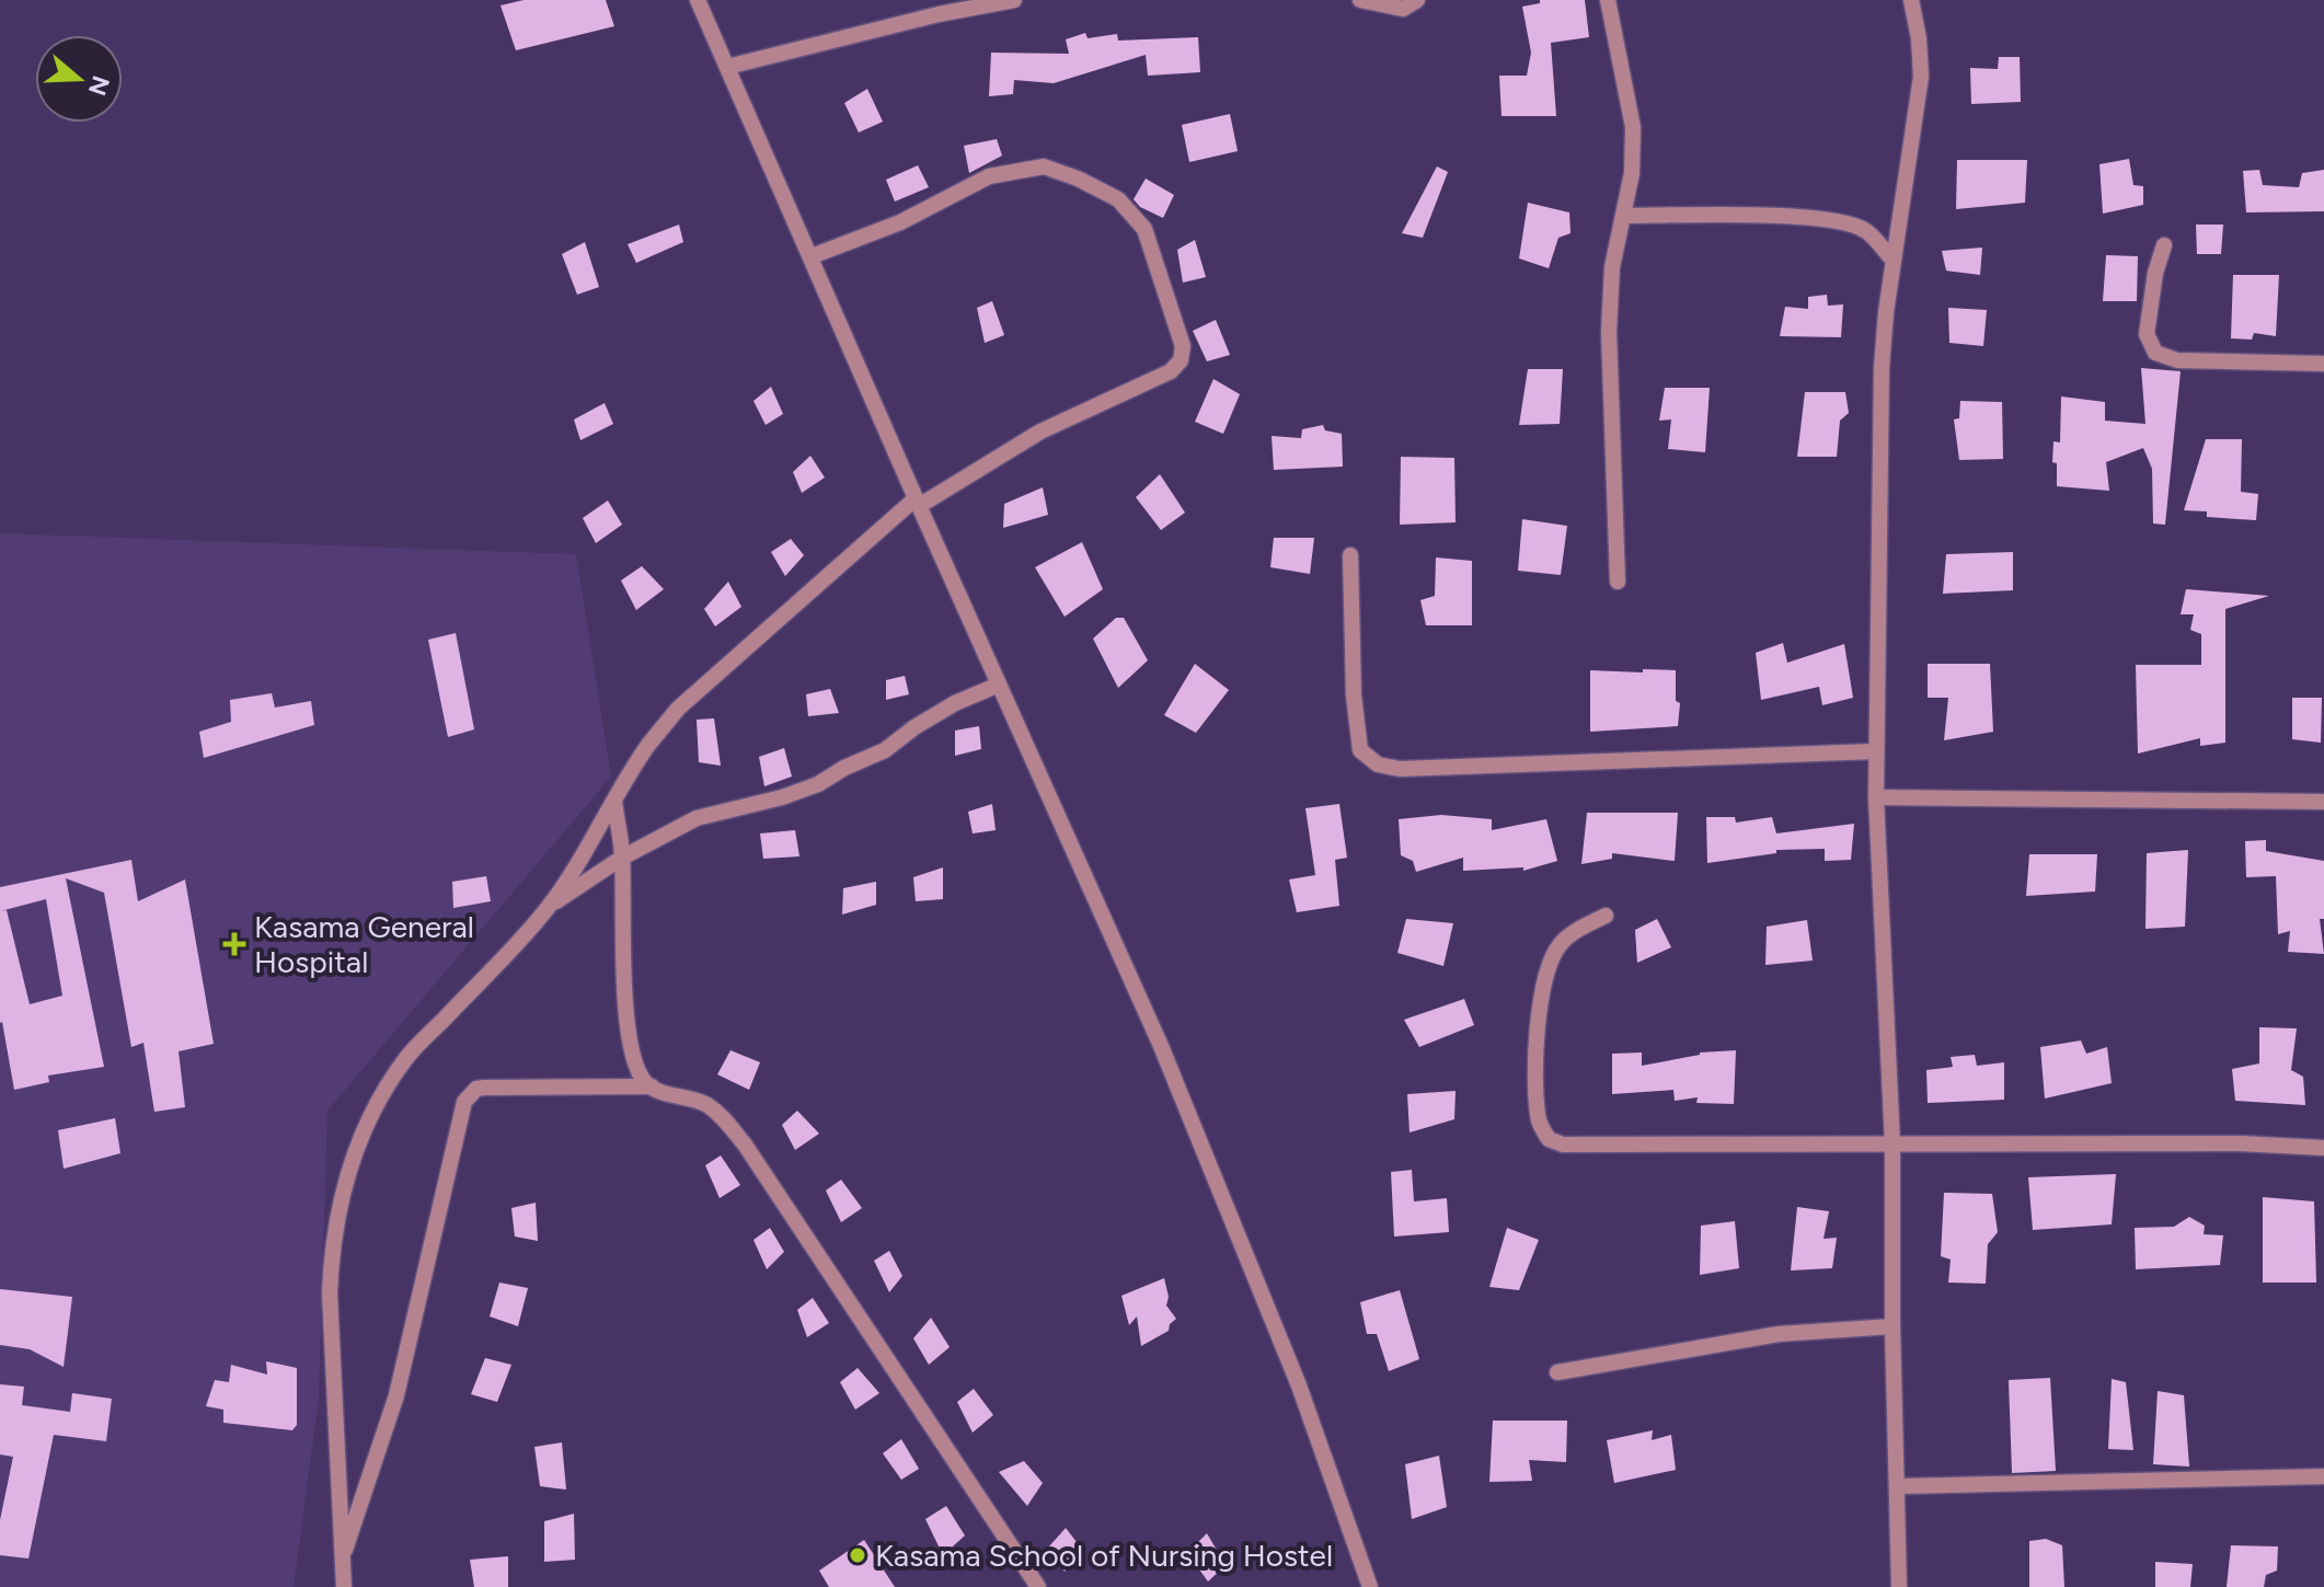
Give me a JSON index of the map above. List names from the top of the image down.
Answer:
{
  "places": {
    "health": ["Kasama General Hospital"],
    "other": ["Kasama School of Nursing Hostel"]
  },
  "north": "right"
}
